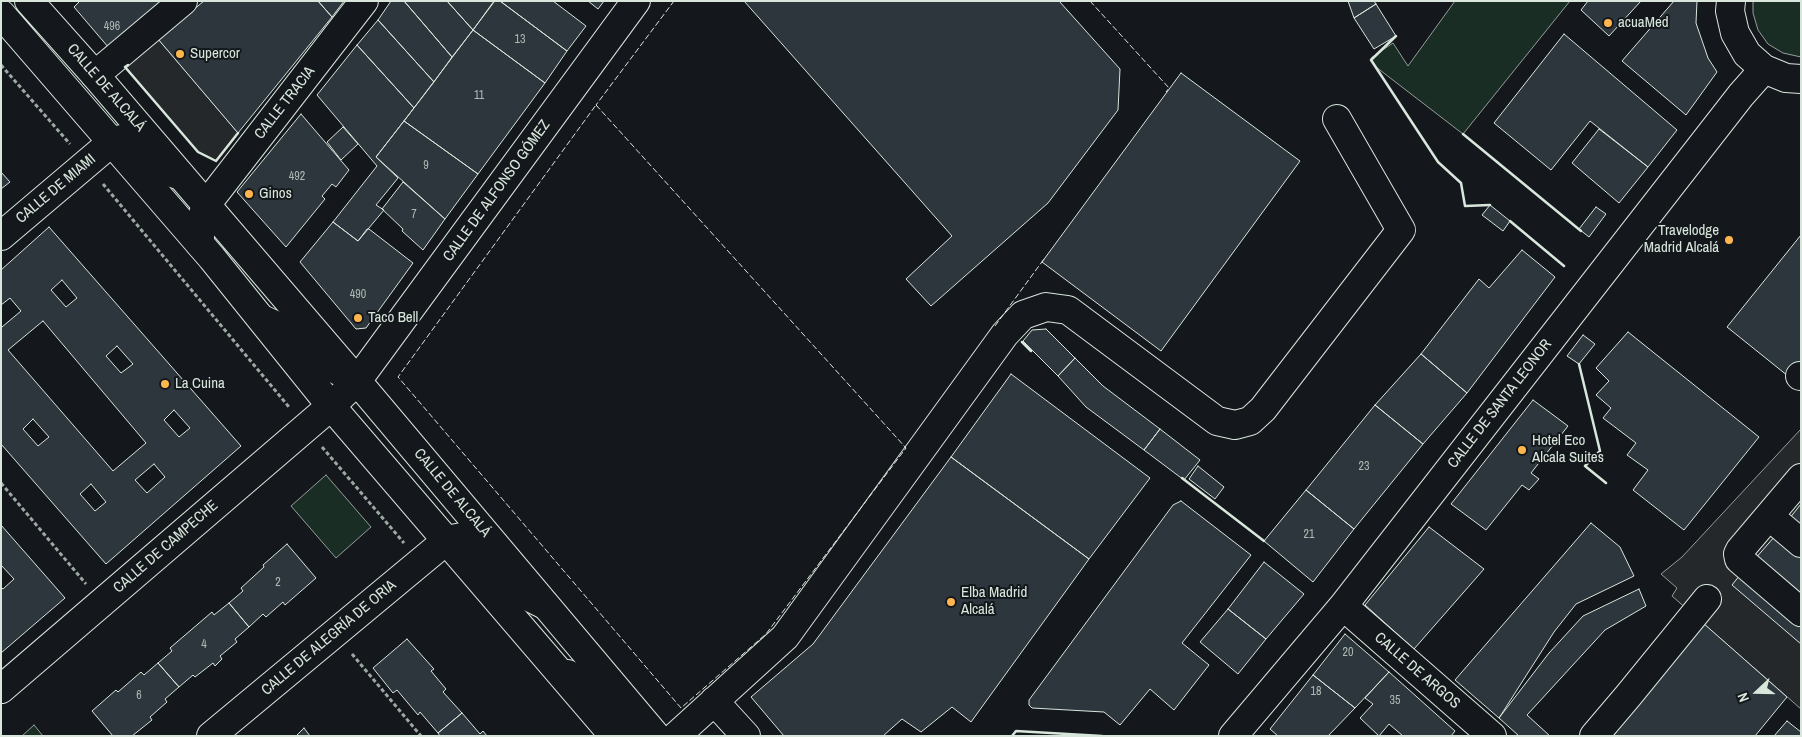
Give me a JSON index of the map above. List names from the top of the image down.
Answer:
{
  "streets": {
    "street": [
      "CALLE DE ALCALÁ",
      "CALLE TRACIA",
      "CALLE DE MIAMI",
      "CALLE DE ALFONSO GÓMEZ",
      "CALLE DE SANTA LEONOR",
      "CALLE DE CAMPECHE",
      "CALLE DE ALEGRÍA DE ORIA",
      "CALLE DE ARGOS"
    ]
  },
  "crossings": [
    ["CALLE DE ALCALÁ", "CALLE TRACIA"],
    ["CALLE DE ALCALÁ", "CALLE DE MIAMI"],
    ["CALLE DE ALCALÁ", "CALLE DE ALFONSO GÓMEZ"],
    ["CALLE DE ALCALÁ", "CALLE DE CAMPECHE"],
    ["CALLE DE ALCALÁ", "CALLE DE ALEGRÍA DE ORIA"],
    ["CALLE DE SANTA LEONOR", "CALLE DE ARGOS"]
  ],
  "places": [
    "acuaMed",
    "Supercor",
    "Ginos",
    "Travelodge Madrid Alcalá",
    "Taco Bell",
    "La Cuina",
    "Hotel Eco Alcala Suites",
    "Elba Madrid Alcalá"
  ],
  "house_numbers": [
    "496",
    "13",
    "11",
    "9",
    "492",
    "7",
    "490",
    "23",
    "21",
    "2",
    "4",
    "20",
    "18",
    "6",
    "35"
  ],
  "north": "left"
}
